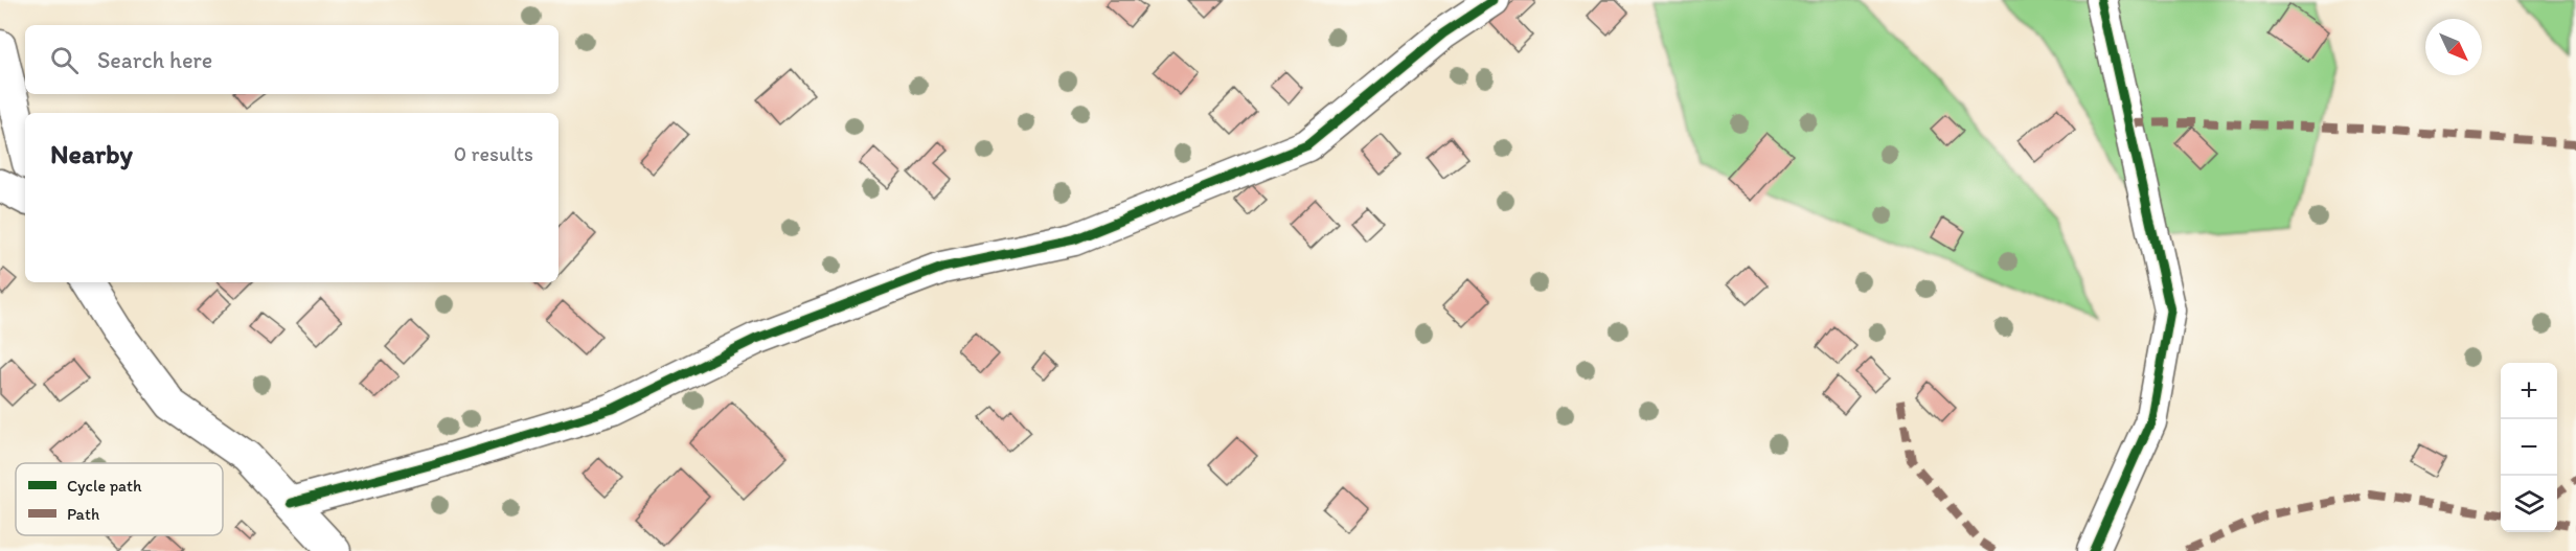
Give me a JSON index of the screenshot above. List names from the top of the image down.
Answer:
{
  "legend": ["Cycle path", "Path"],
  "north": "bottom right",
  "page": {
    "search": "Search here",
    "heading": ["Nearby", "0 results"],
    "map_buttons": ["+", "−"]
  }
}
